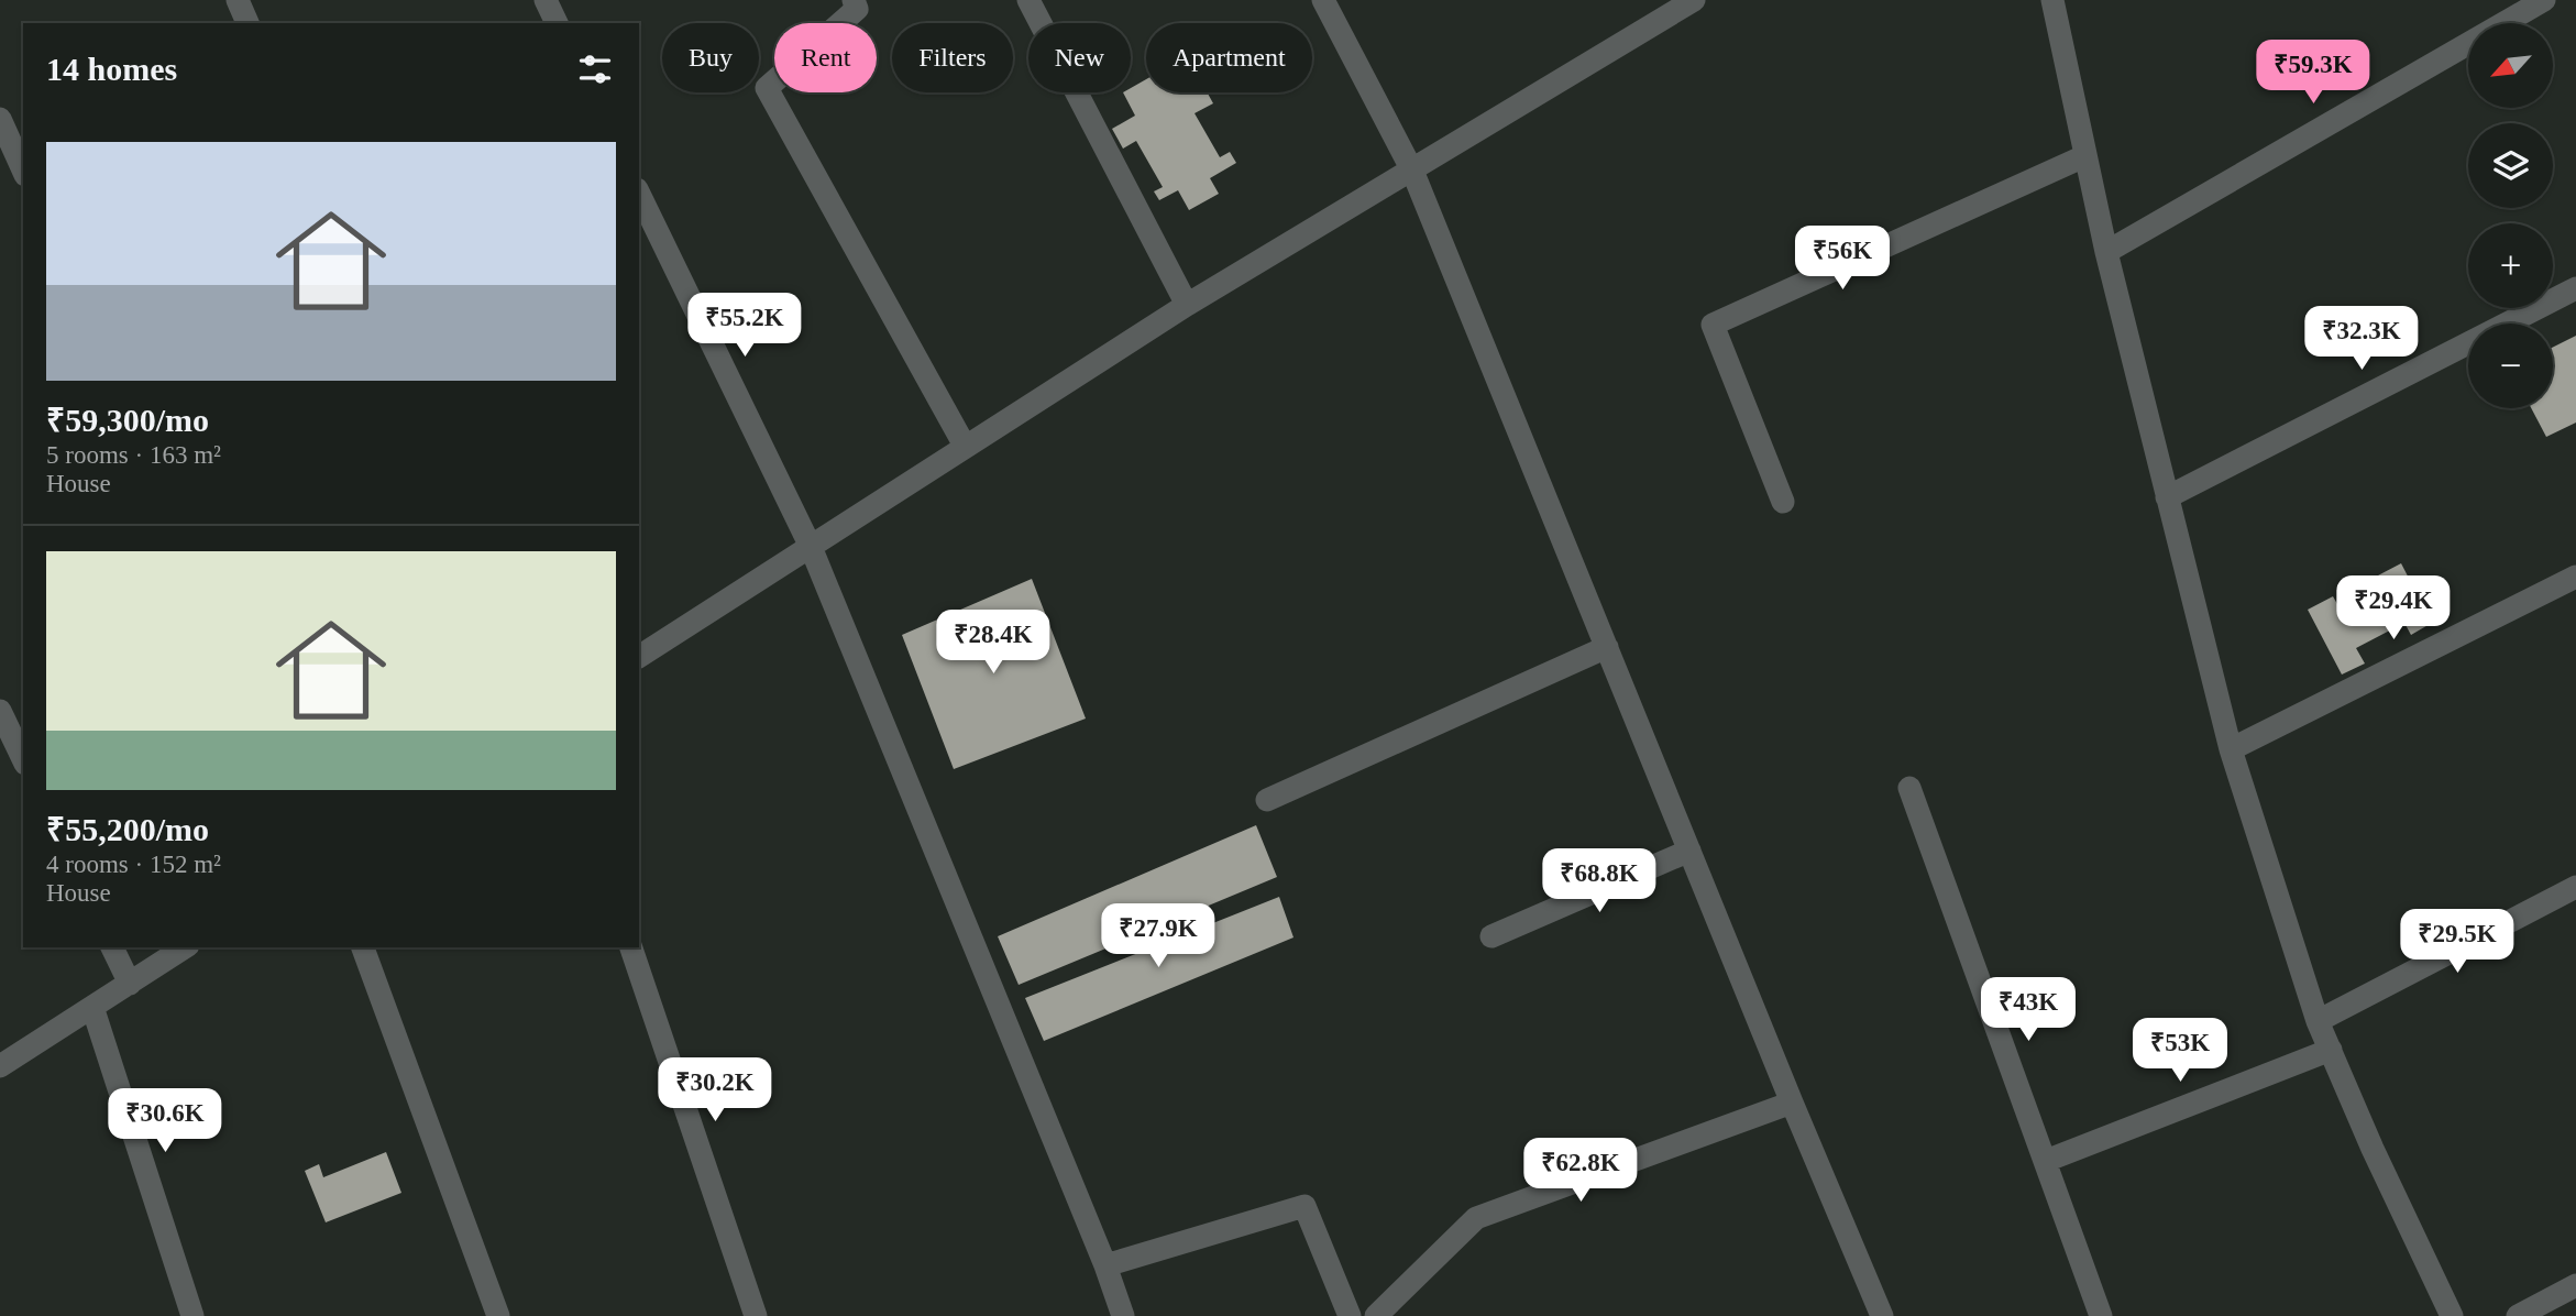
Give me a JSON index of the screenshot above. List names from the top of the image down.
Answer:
{
  "north": "bottom left",
  "page": {
    "map_buttons": ["+", "−"],
    "chip": [
      "Buy",
      "Rent",
      "Filters",
      "New",
      "Apartment"
    ],
    "heading": "14 homes",
    "price": [
      "₹59.3K",
      "₹56K",
      "₹55.2K",
      "₹32.3K",
      "₹29.4K",
      "₹28.4K",
      "₹68.8K",
      "₹27.9K",
      "₹29.5K",
      "₹43K",
      "₹53K",
      "₹30.2K",
      "₹30.6K",
      "₹62.8K"
    ],
    "list": [
      {
        "name": "₹59,300/mo",
        "note": "5 rooms · 163 m² · House"
      },
      {
        "name": "₹55,200/mo",
        "note": "4 rooms · 152 m² · House"
      }
    ]
  }
}
